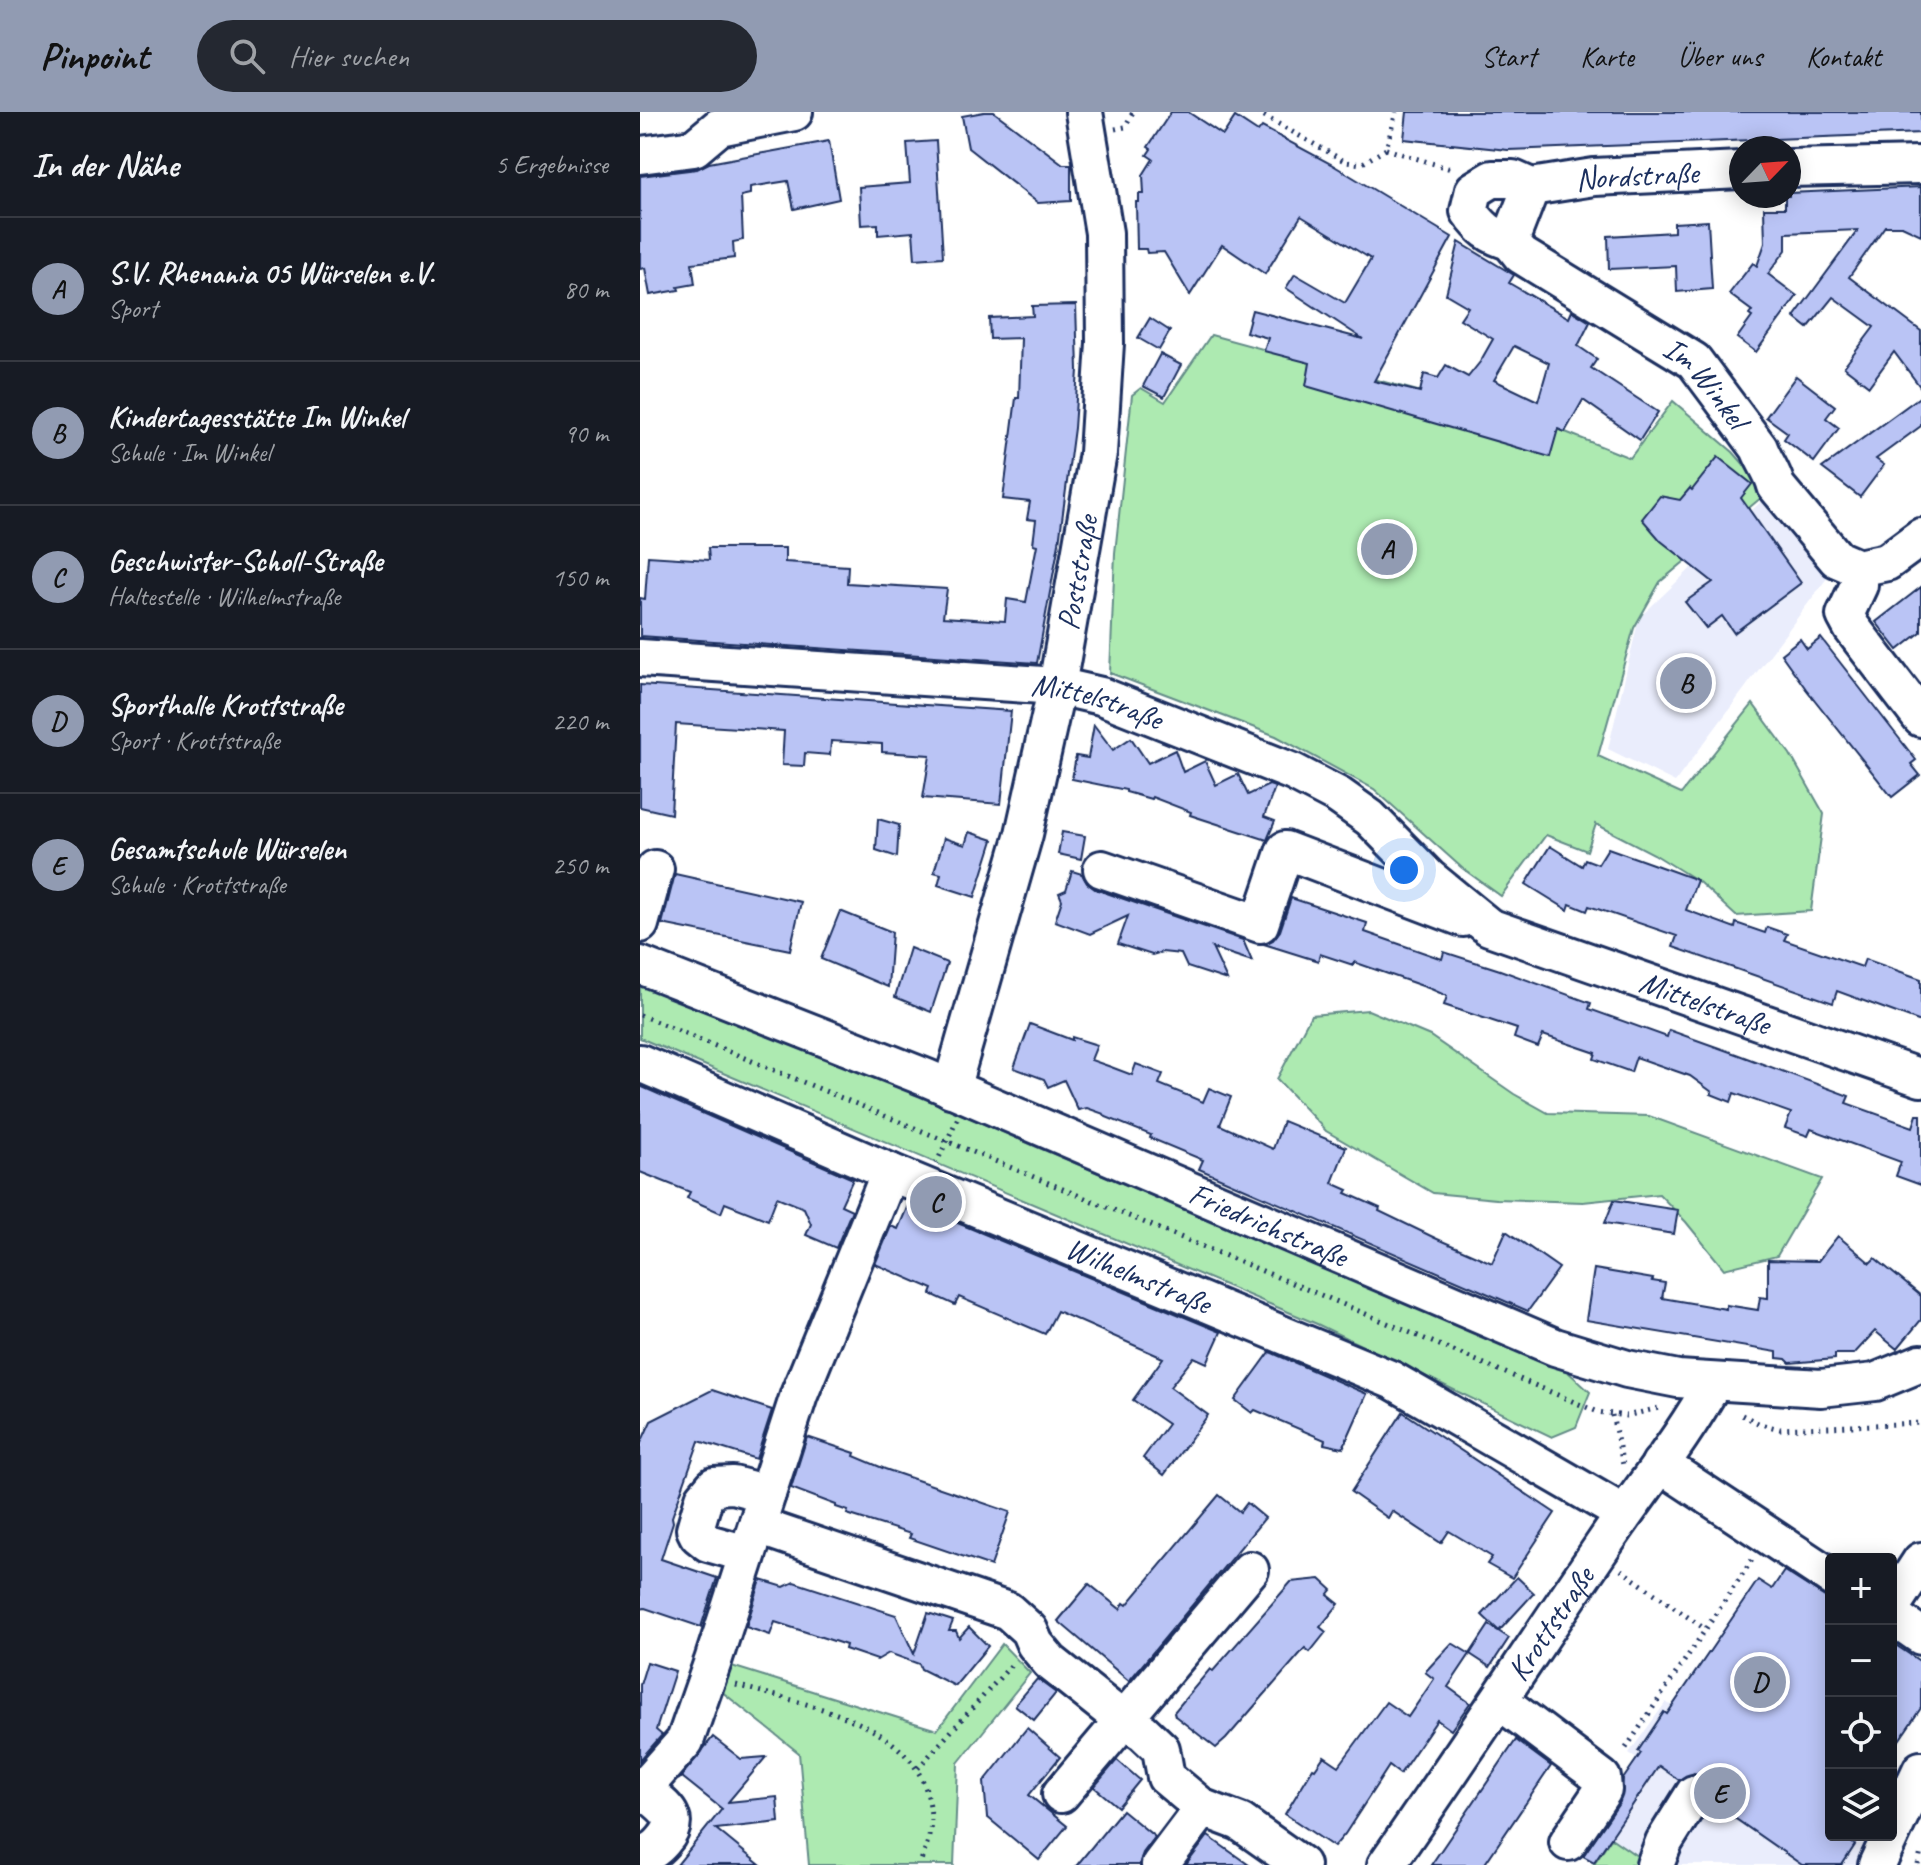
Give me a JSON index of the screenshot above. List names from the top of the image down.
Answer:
{
  "streets": {
    "street": [
      "Nordstraße",
      "Im Winkel",
      "Poststraße",
      "Mittelstraße",
      "Friedrichstraße",
      "Wilhelmstraße",
      "Krottstraße"
    ]
  },
  "crossings": [
    ["Nordstraße", "Im Winkel"],
    ["Poststraße", "Mittelstraße"],
    ["Poststraße", "Friedrichstraße"],
    ["Friedrichstraße", "Krottstraße"],
    ["Wilhelmstraße", "Krottstraße"]
  ],
  "north": "top right",
  "page": {
    "header": "Pinpoint",
    "search": "Hier suchen",
    "nav": [
      "Start",
      "Karte",
      "Über uns",
      "Kontakt"
    ],
    "heading": ["In der Nähe", "5 Ergebnisse"],
    "list": [
      {
        "mark": "A",
        "name": "S.V. Rhenania 05 Würselen e.V.",
        "note": "Sport",
        "value": "80 m"
      },
      {
        "mark": "B",
        "name": "Kindertagesstätte Im Winkel",
        "note": "Schule · Im Winkel",
        "value": "90 m"
      },
      {
        "mark": "C",
        "name": "Geschwister-Scholl-Straße",
        "note": "Haltestelle · Wilhelmstraße",
        "value": "150 m"
      },
      {
        "mark": "D",
        "name": "Sporthalle Krottstraße",
        "note": "Sport · Krottstraße",
        "value": "220 m"
      },
      {
        "mark": "E",
        "name": "Gesamtschule Würselen",
        "note": "Schule · Krottstraße",
        "value": "250 m"
      }
    ],
    "pins": [
      "A",
      "B",
      "C",
      "D",
      "E"
    ],
    "map_buttons": ["+", "−"]
  }
}
